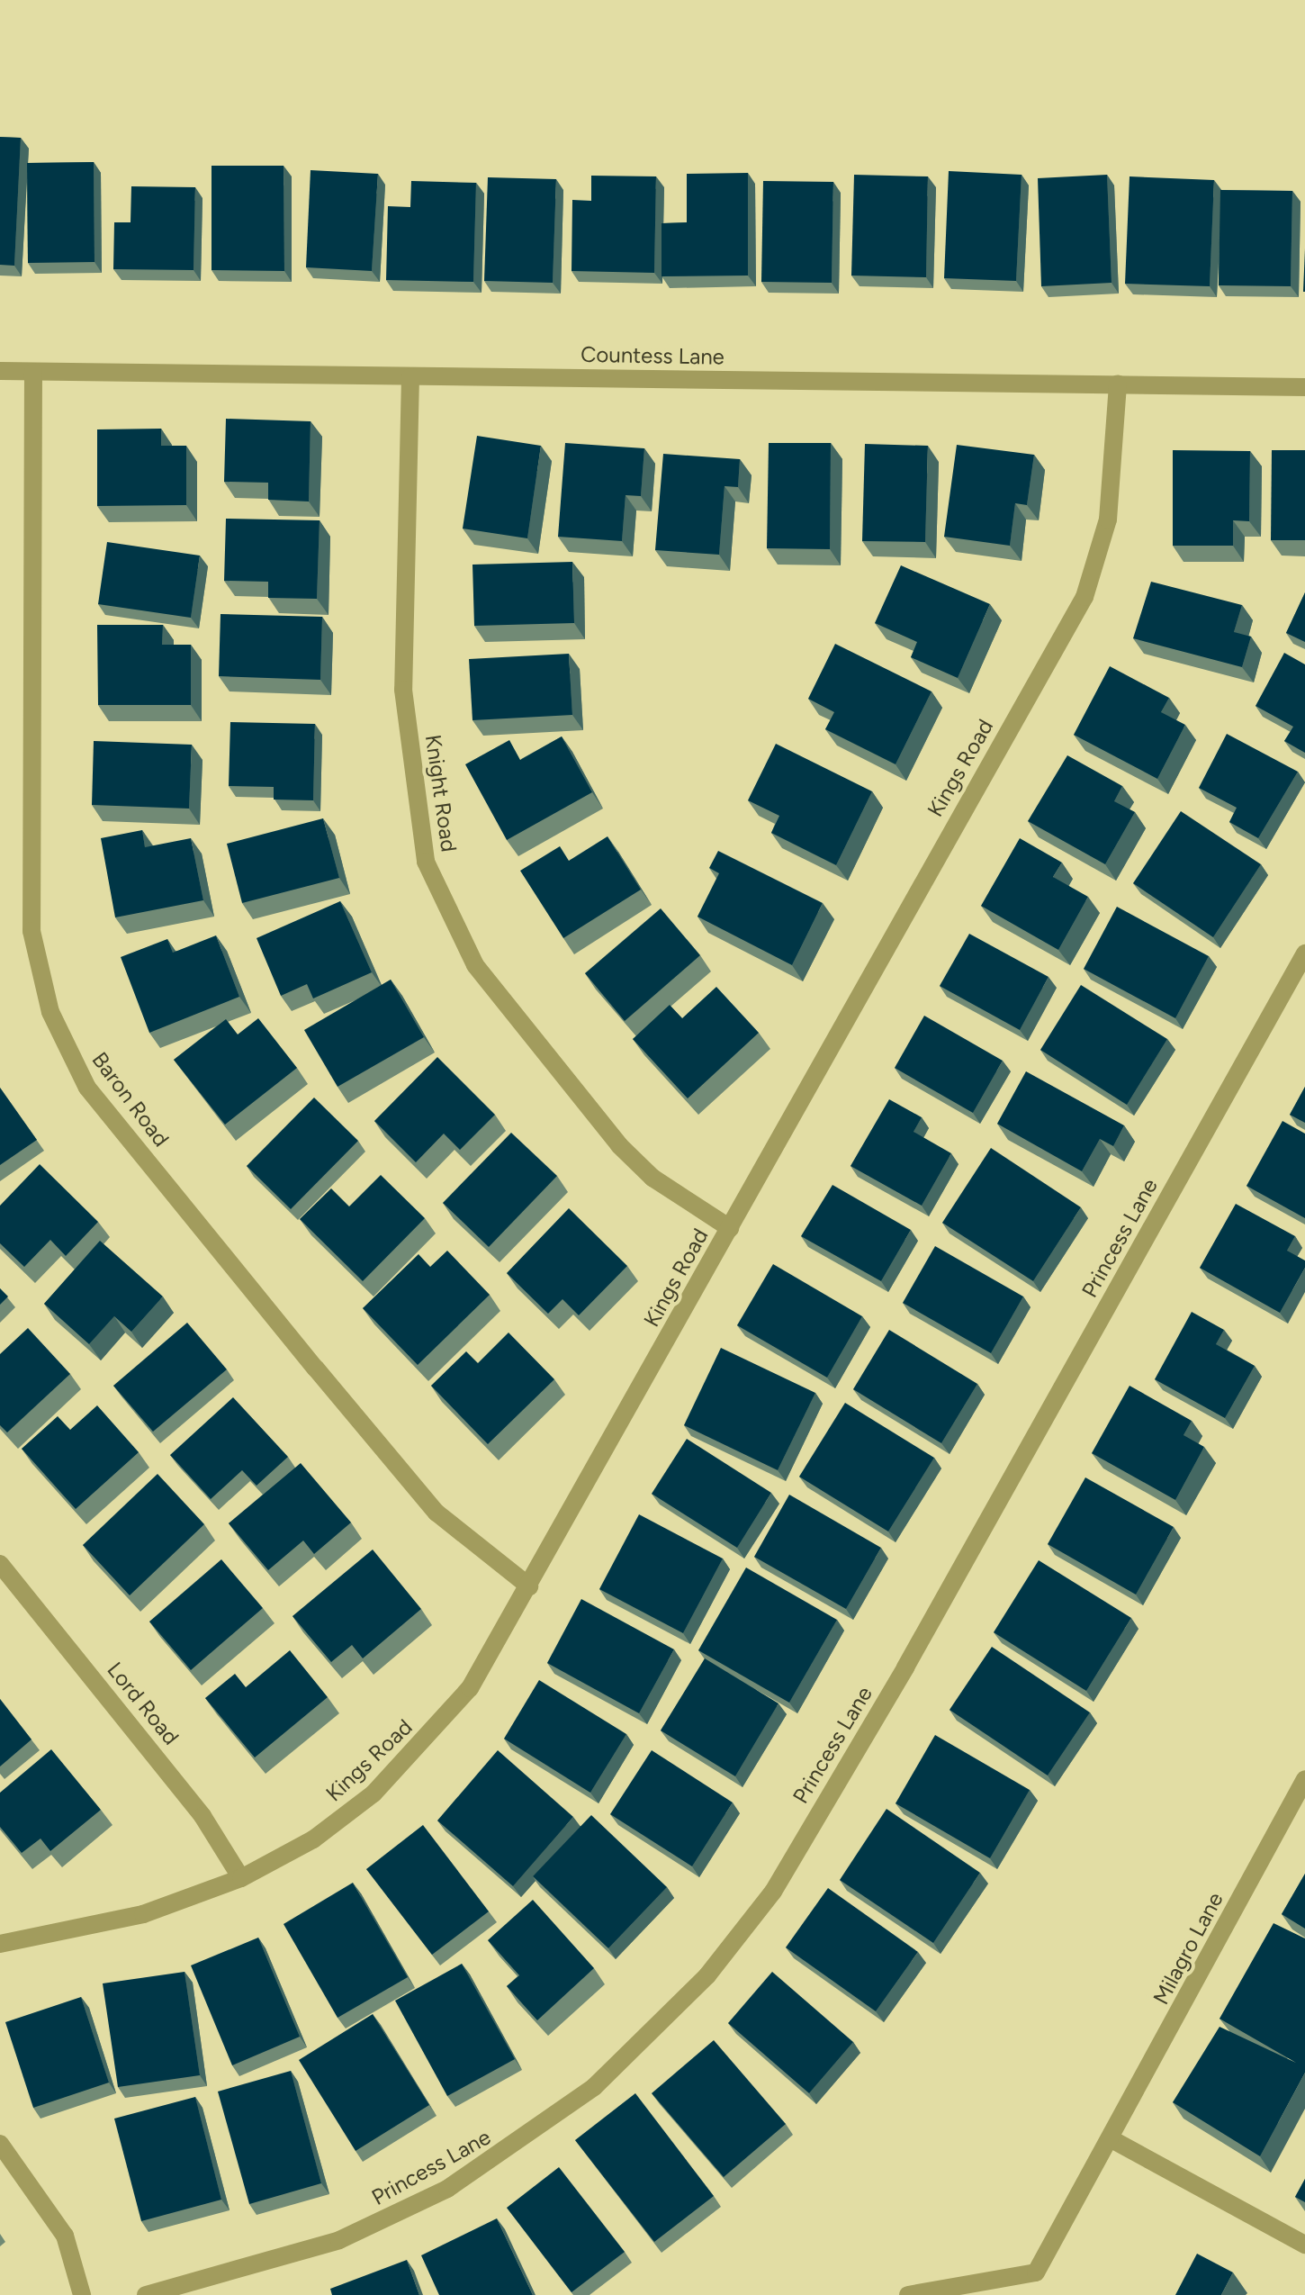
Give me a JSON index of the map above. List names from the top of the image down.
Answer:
{
  "streets": {
    "street": [
      "Countess Lane",
      "Kings Road",
      "Knight Road",
      "Baron Road",
      "Princess Lane",
      "Lord Road",
      "Milagro Lane"
    ]
  },
  "crossings": [
    ["Countess Lane", "Kings Road"],
    ["Countess Lane", "Knight Road"],
    ["Countess Lane", "Baron Road"],
    ["Kings Road", "Knight Road"],
    ["Kings Road", "Baron Road"],
    ["Kings Road", "Lord Road"]
  ]
}
